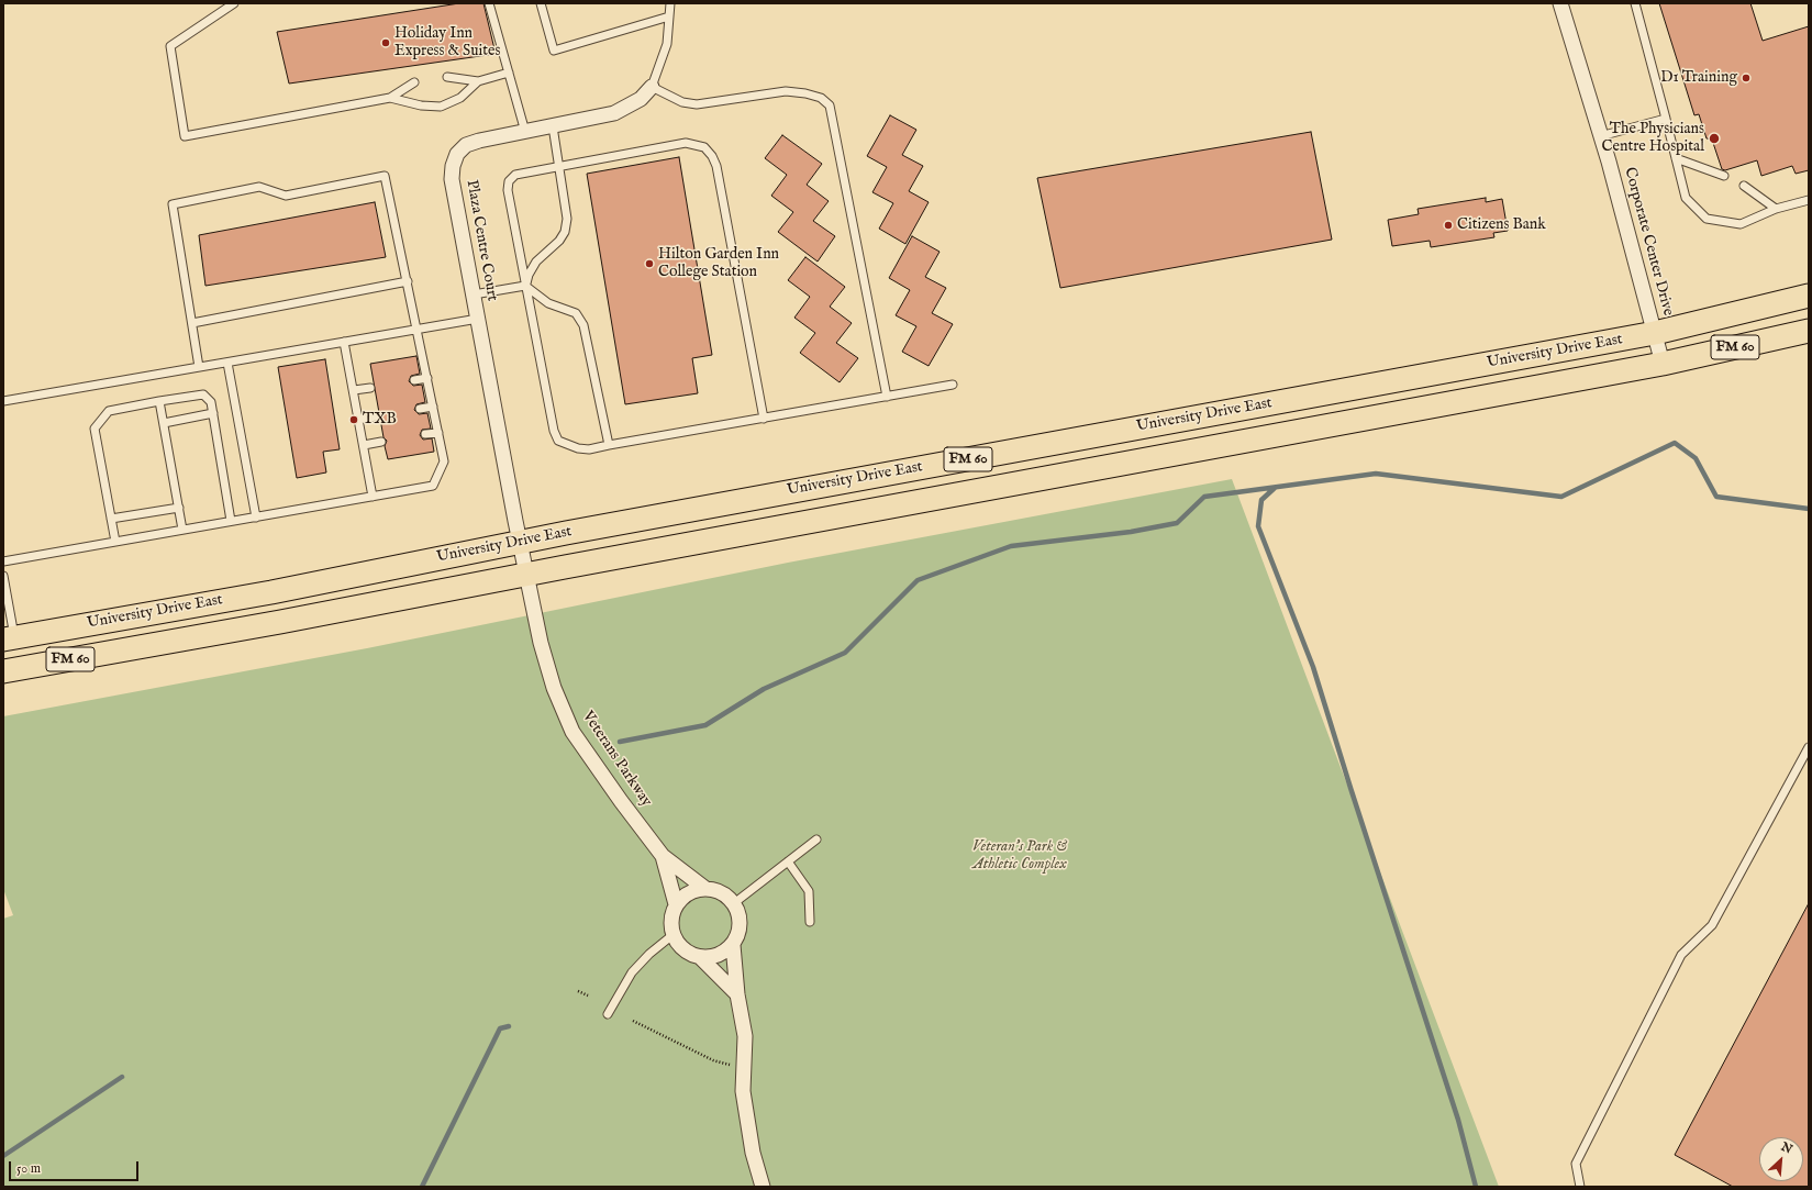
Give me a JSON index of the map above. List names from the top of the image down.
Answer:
{
  "streets": {
    "main road": ["FM 60", "University Drive East"],
    "street": ["Plaza Centre Court", "Corporate Center Drive", "Veterans Parkway"]
  },
  "crossings": [
    ["Plaza Centre Court", "University Drive East"],
    ["Plaza Centre Court", "Veterans Parkway"],
    ["Corporate Center Drive", "University Drive East"],
    ["University Drive East", "Veterans Parkway"]
  ],
  "parks": ["Veteran's Park & Athletic Complex"],
  "places": [
    "Holiday Inn Express & Suites",
    "D1 Training",
    "The Physicians Centre Hospital",
    "Citizens Bank",
    "Hilton Garden Inn College Station",
    "TXB"
  ],
  "scale_bar": "50 m",
  "north": "top right"
}
